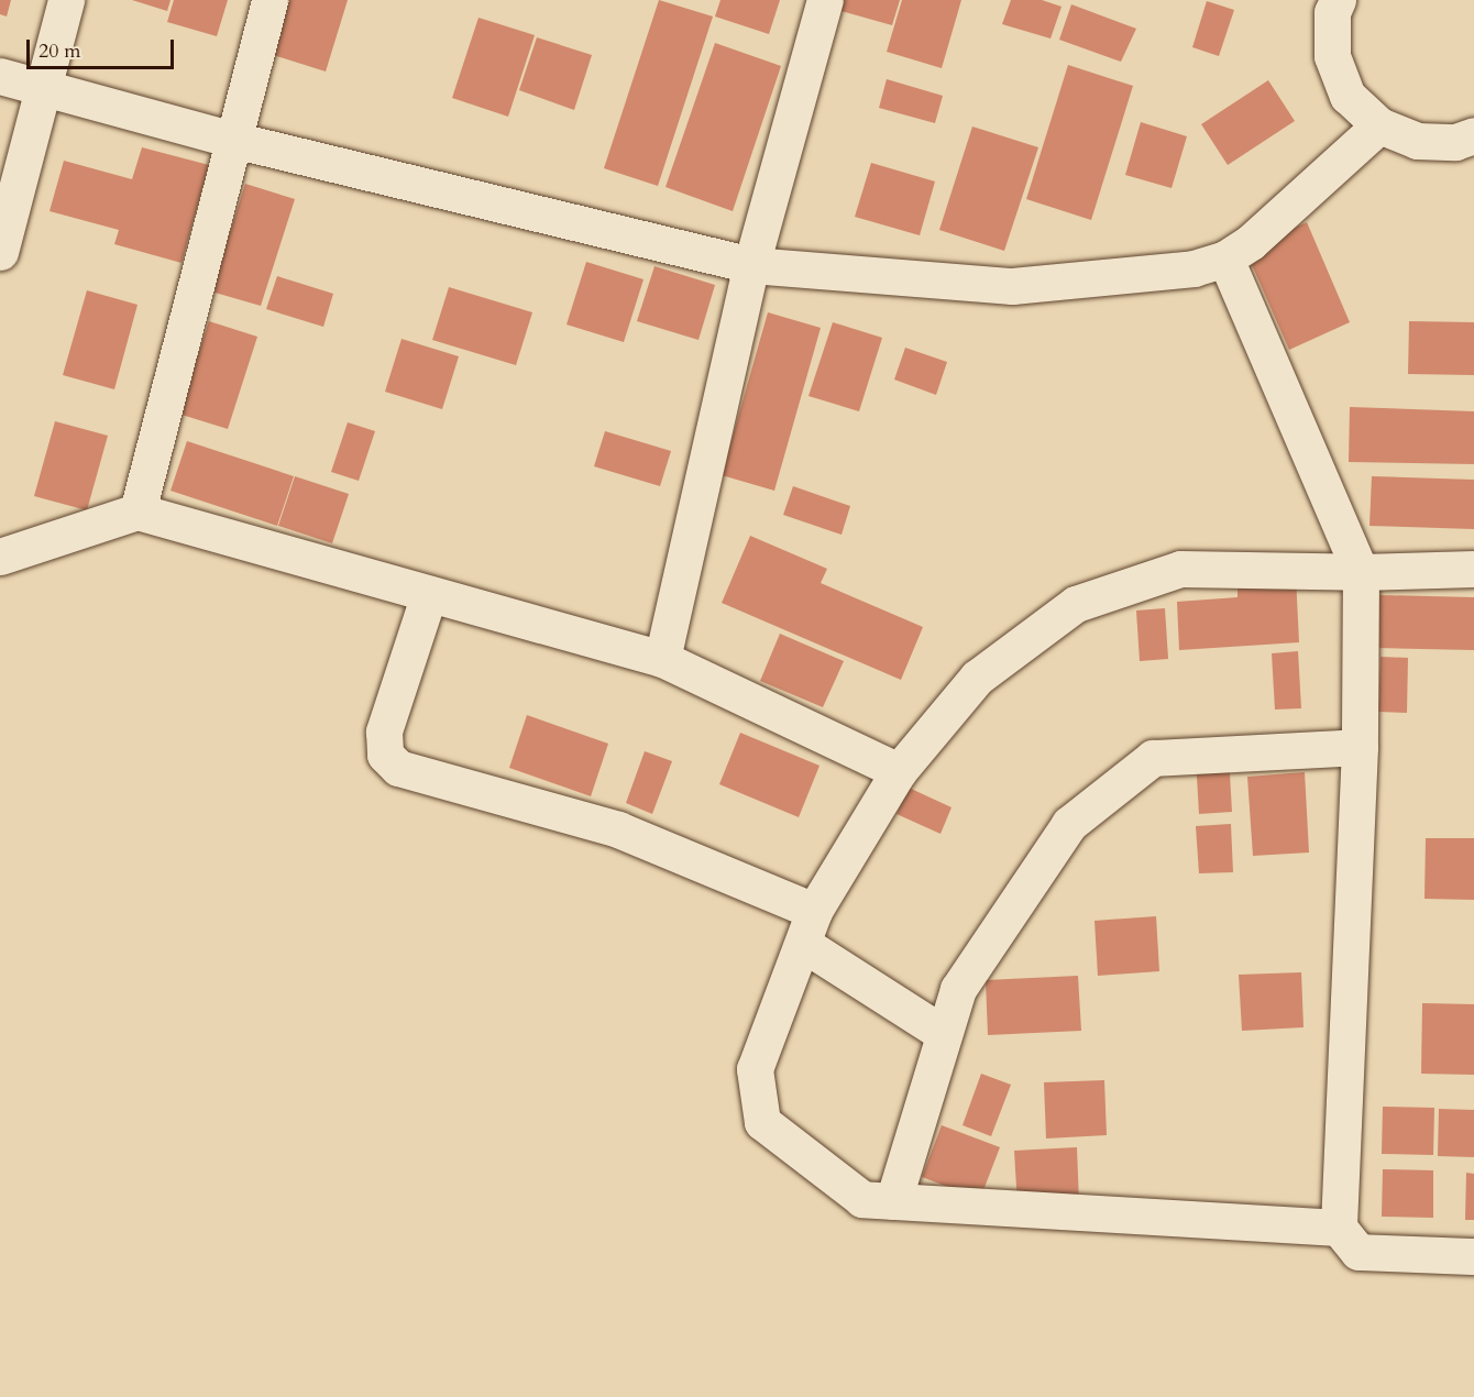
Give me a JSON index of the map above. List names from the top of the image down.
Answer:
{
  "scale_bar": "20 m"
}
